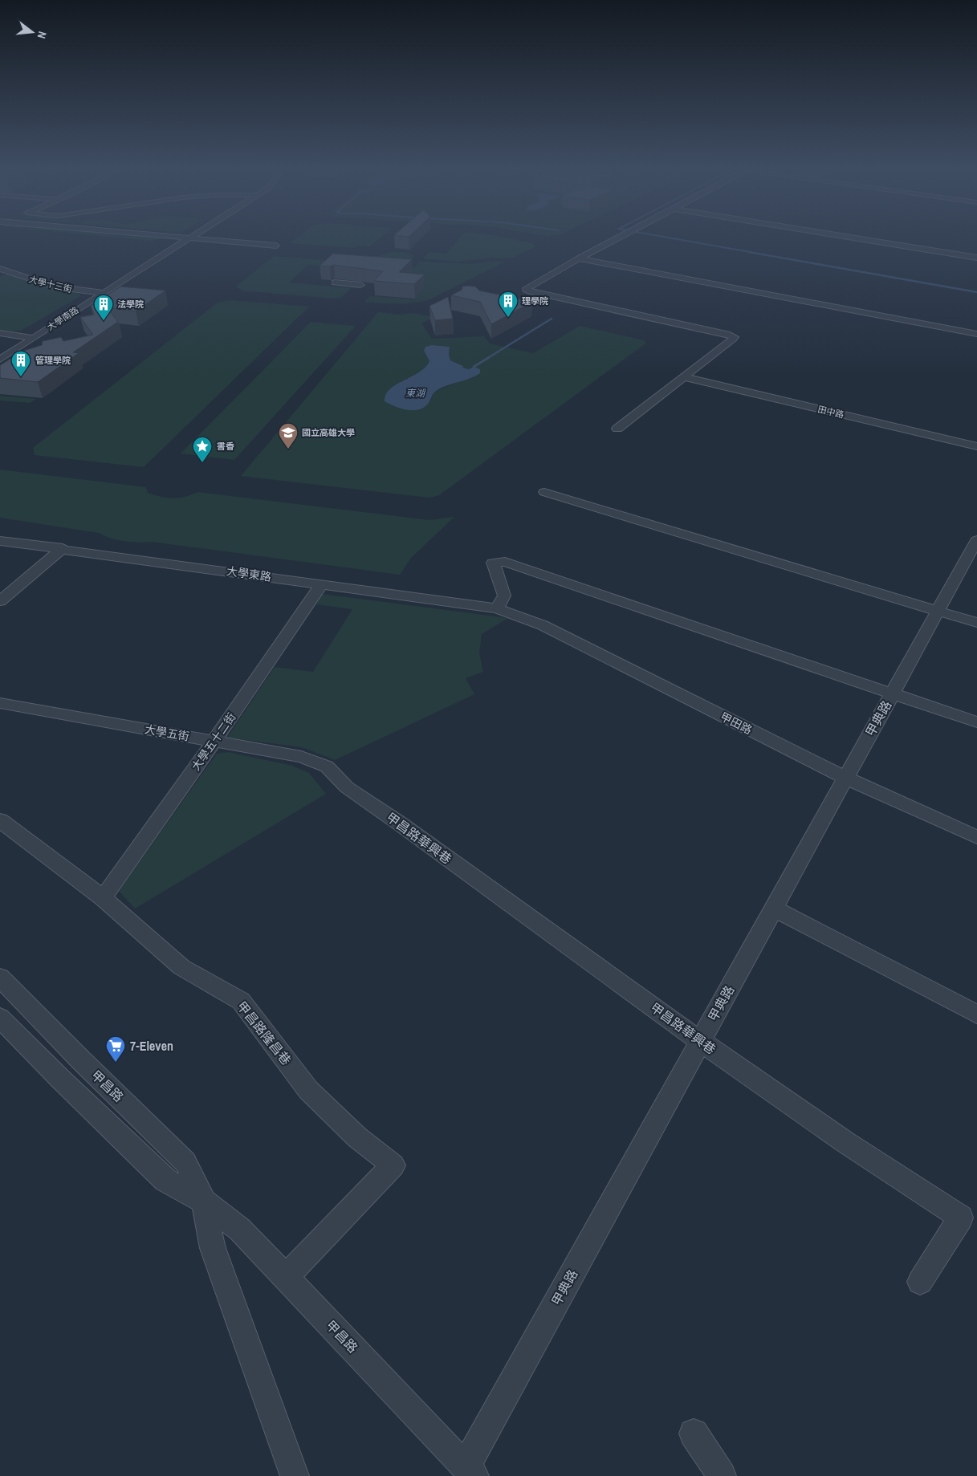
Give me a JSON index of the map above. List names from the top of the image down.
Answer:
{
  "streets": {
    "street": [
      "大學十三街",
      "大學南路",
      "田中路",
      "大學東路",
      "甲典路",
      "甲田路",
      "大學五街",
      "大學五十二街",
      "甲昌路華興巷",
      "甲昌路隆昌巷",
      "甲昌路"
    ]
  },
  "crossings": [
    ["大學十三街", "大學南路"],
    ["大學東路", "甲田路"],
    ["大學東路", "大學五十二街"],
    ["甲典路", "甲田路"],
    ["甲典路", "甲昌路華興巷"],
    ["甲典路", "甲昌路"],
    ["大學五街", "大學五十二街"],
    ["大學五街", "甲昌路華興巷"],
    ["大學五十二街", "甲昌路隆昌巷"],
    ["甲昌路隆昌巷", "甲昌路"]
  ],
  "water": ["東湖"],
  "places": {
    "building": ["理學院", "法學院", "管理學院"],
    "school or university": ["國立高雄大學"],
    "place": ["書香"],
    "supermarket": ["7-Eleven"]
  },
  "north": "right"
}
